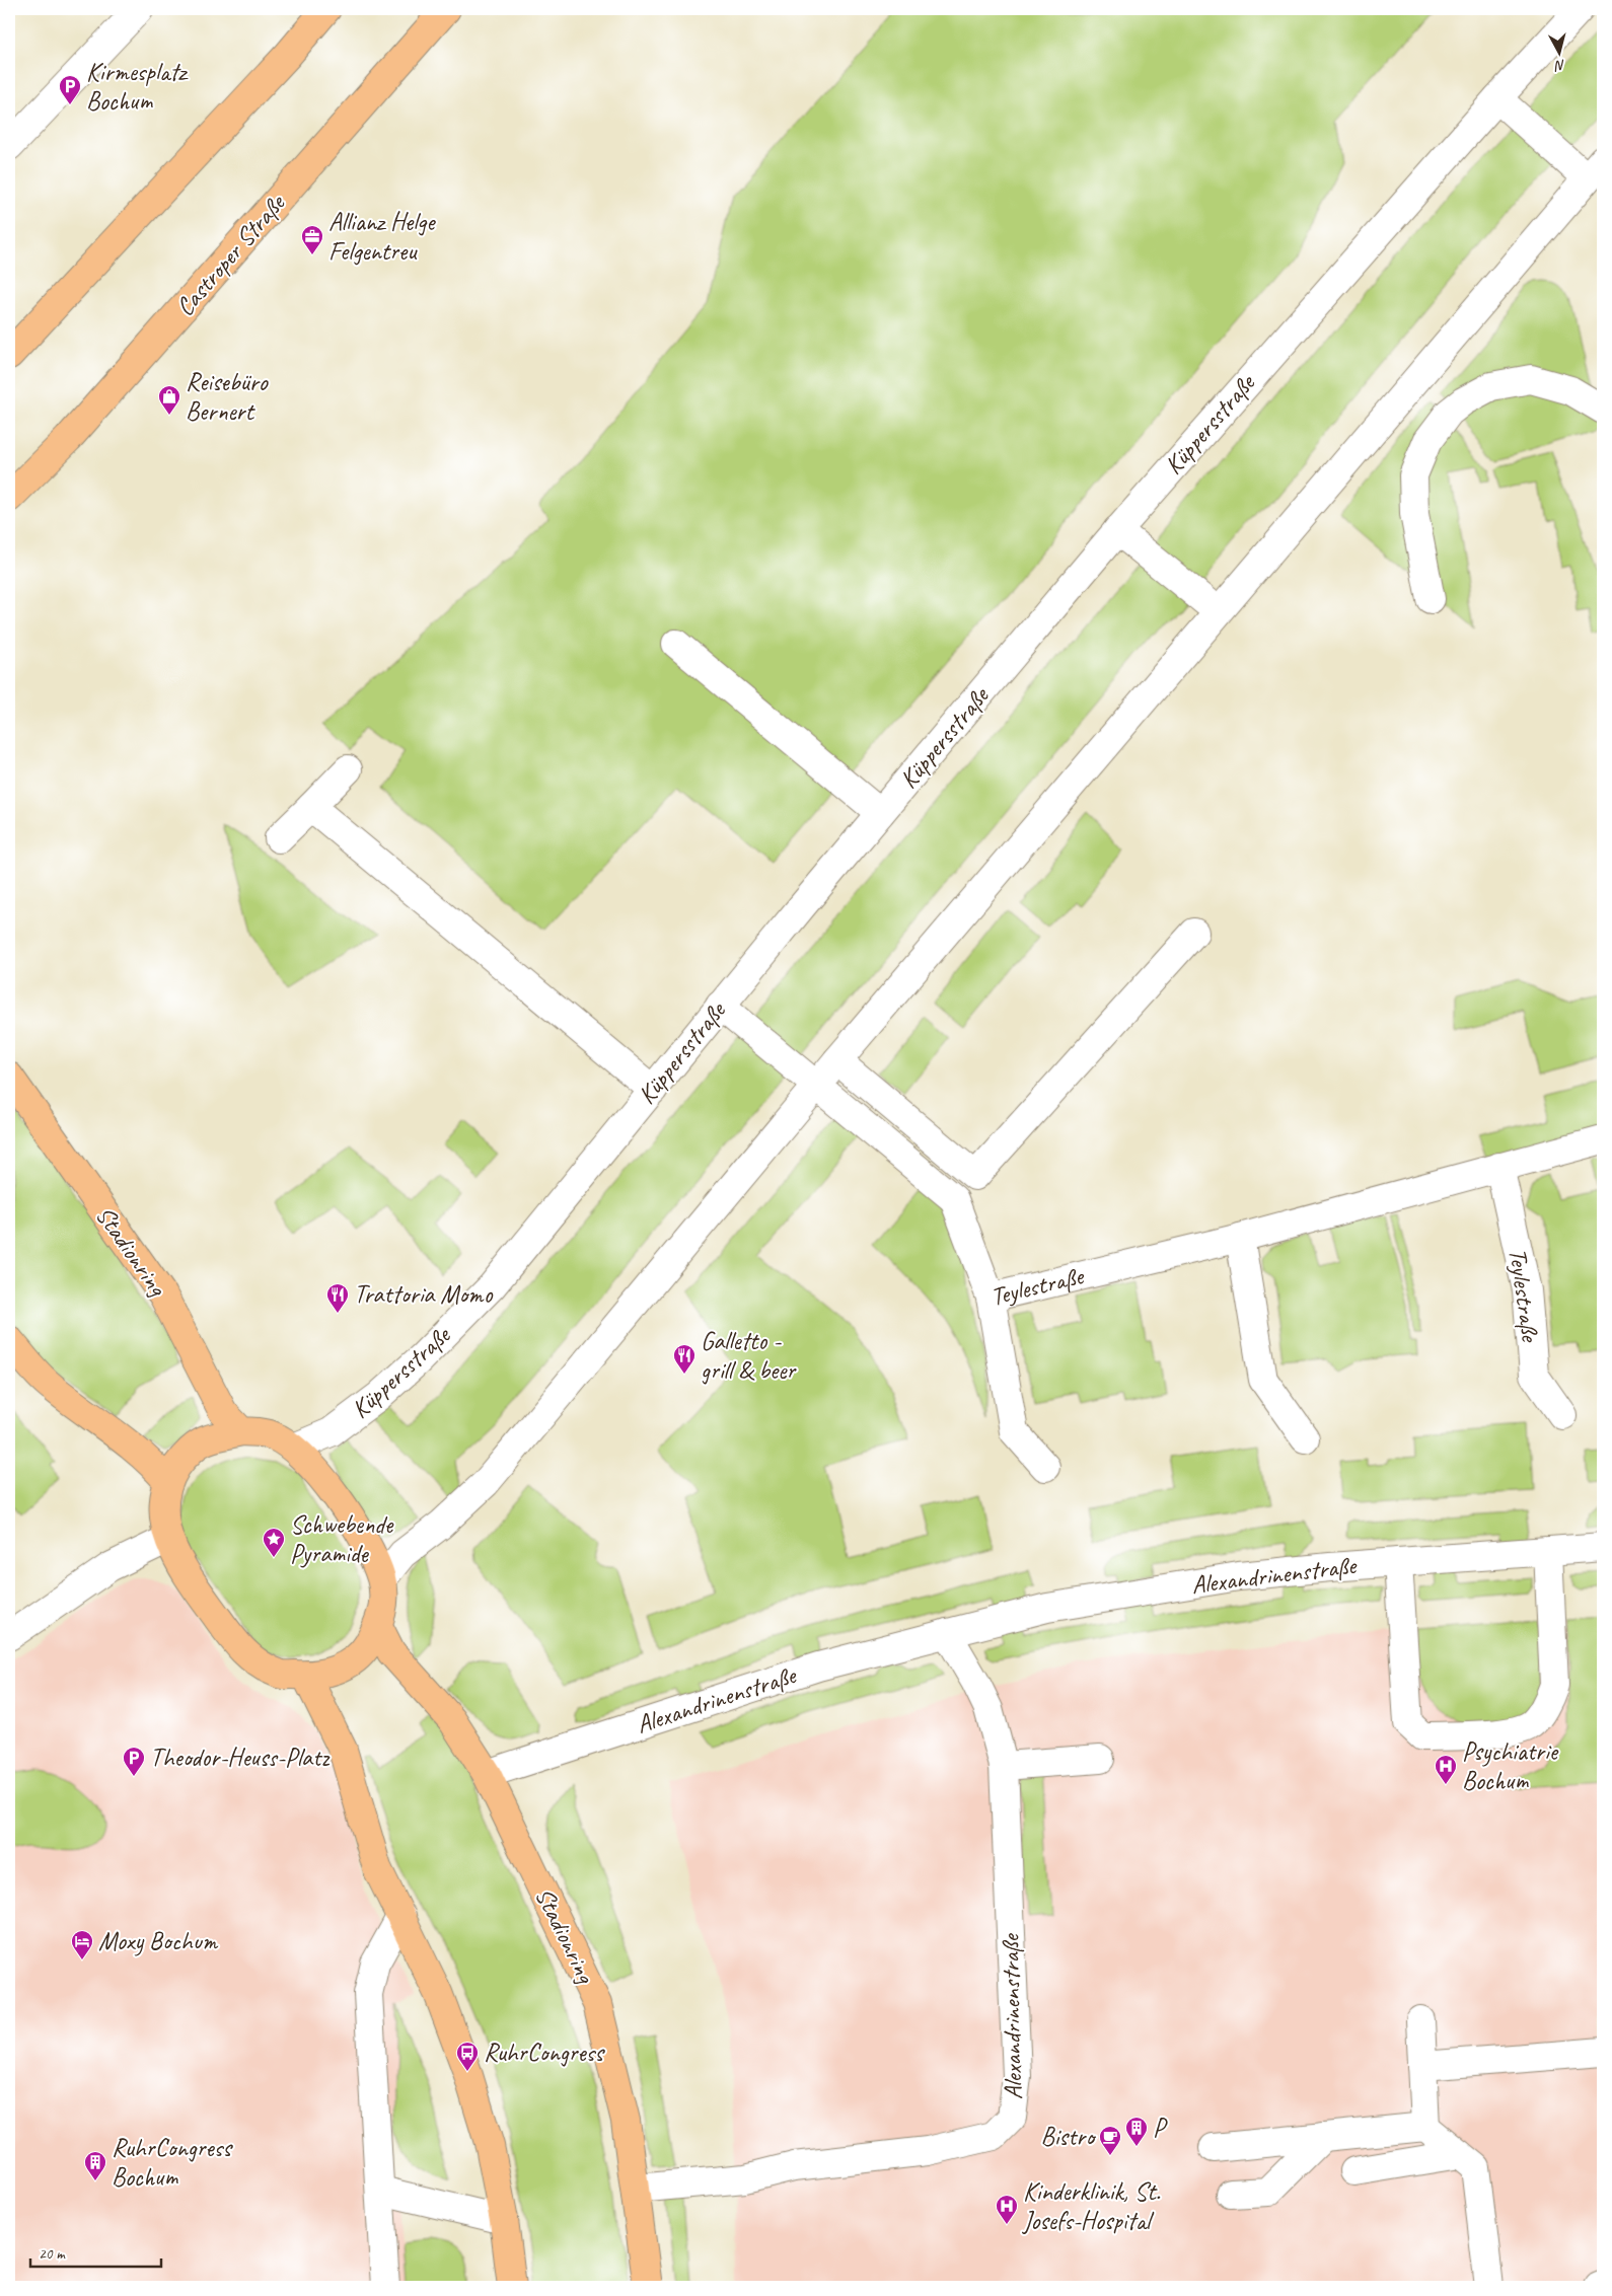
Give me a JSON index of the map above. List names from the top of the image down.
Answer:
{
  "streets": {
    "main road": ["Castroper Straße", "Stadionring"],
    "street": ["Küppersstraße", "Teylestraße", "Alexandrinenstraße"]
  },
  "crossings": [
    ["Küppersstraße", "Teylestraße"],
    ["Stadionring", "Alexandrinenstraße"]
  ],
  "places": {
    "parking": ["Kirmesplatz Bochum", "Theodor-Heuss-Platz"],
    "office": ["Allianz Helge Felgentreu"],
    "shop": ["Reisebüro Bernert"],
    "restaurant": ["Trattoria Momo", "Galletto - grill & beer"],
    "place": ["Schwebende Pyramide"],
    "hospital": ["Psychiatrie Bochum", "Kinderklinik, St. Josefs-Hospital"],
    "hotel": ["Moxy Bochum"],
    "bus stop": ["RuhrCongress"],
    "building": ["P", "RuhrCongress Bochum"],
    "cafe": ["Bistro"]
  },
  "scale_bar": "20 m",
  "north": "bottom"
}
